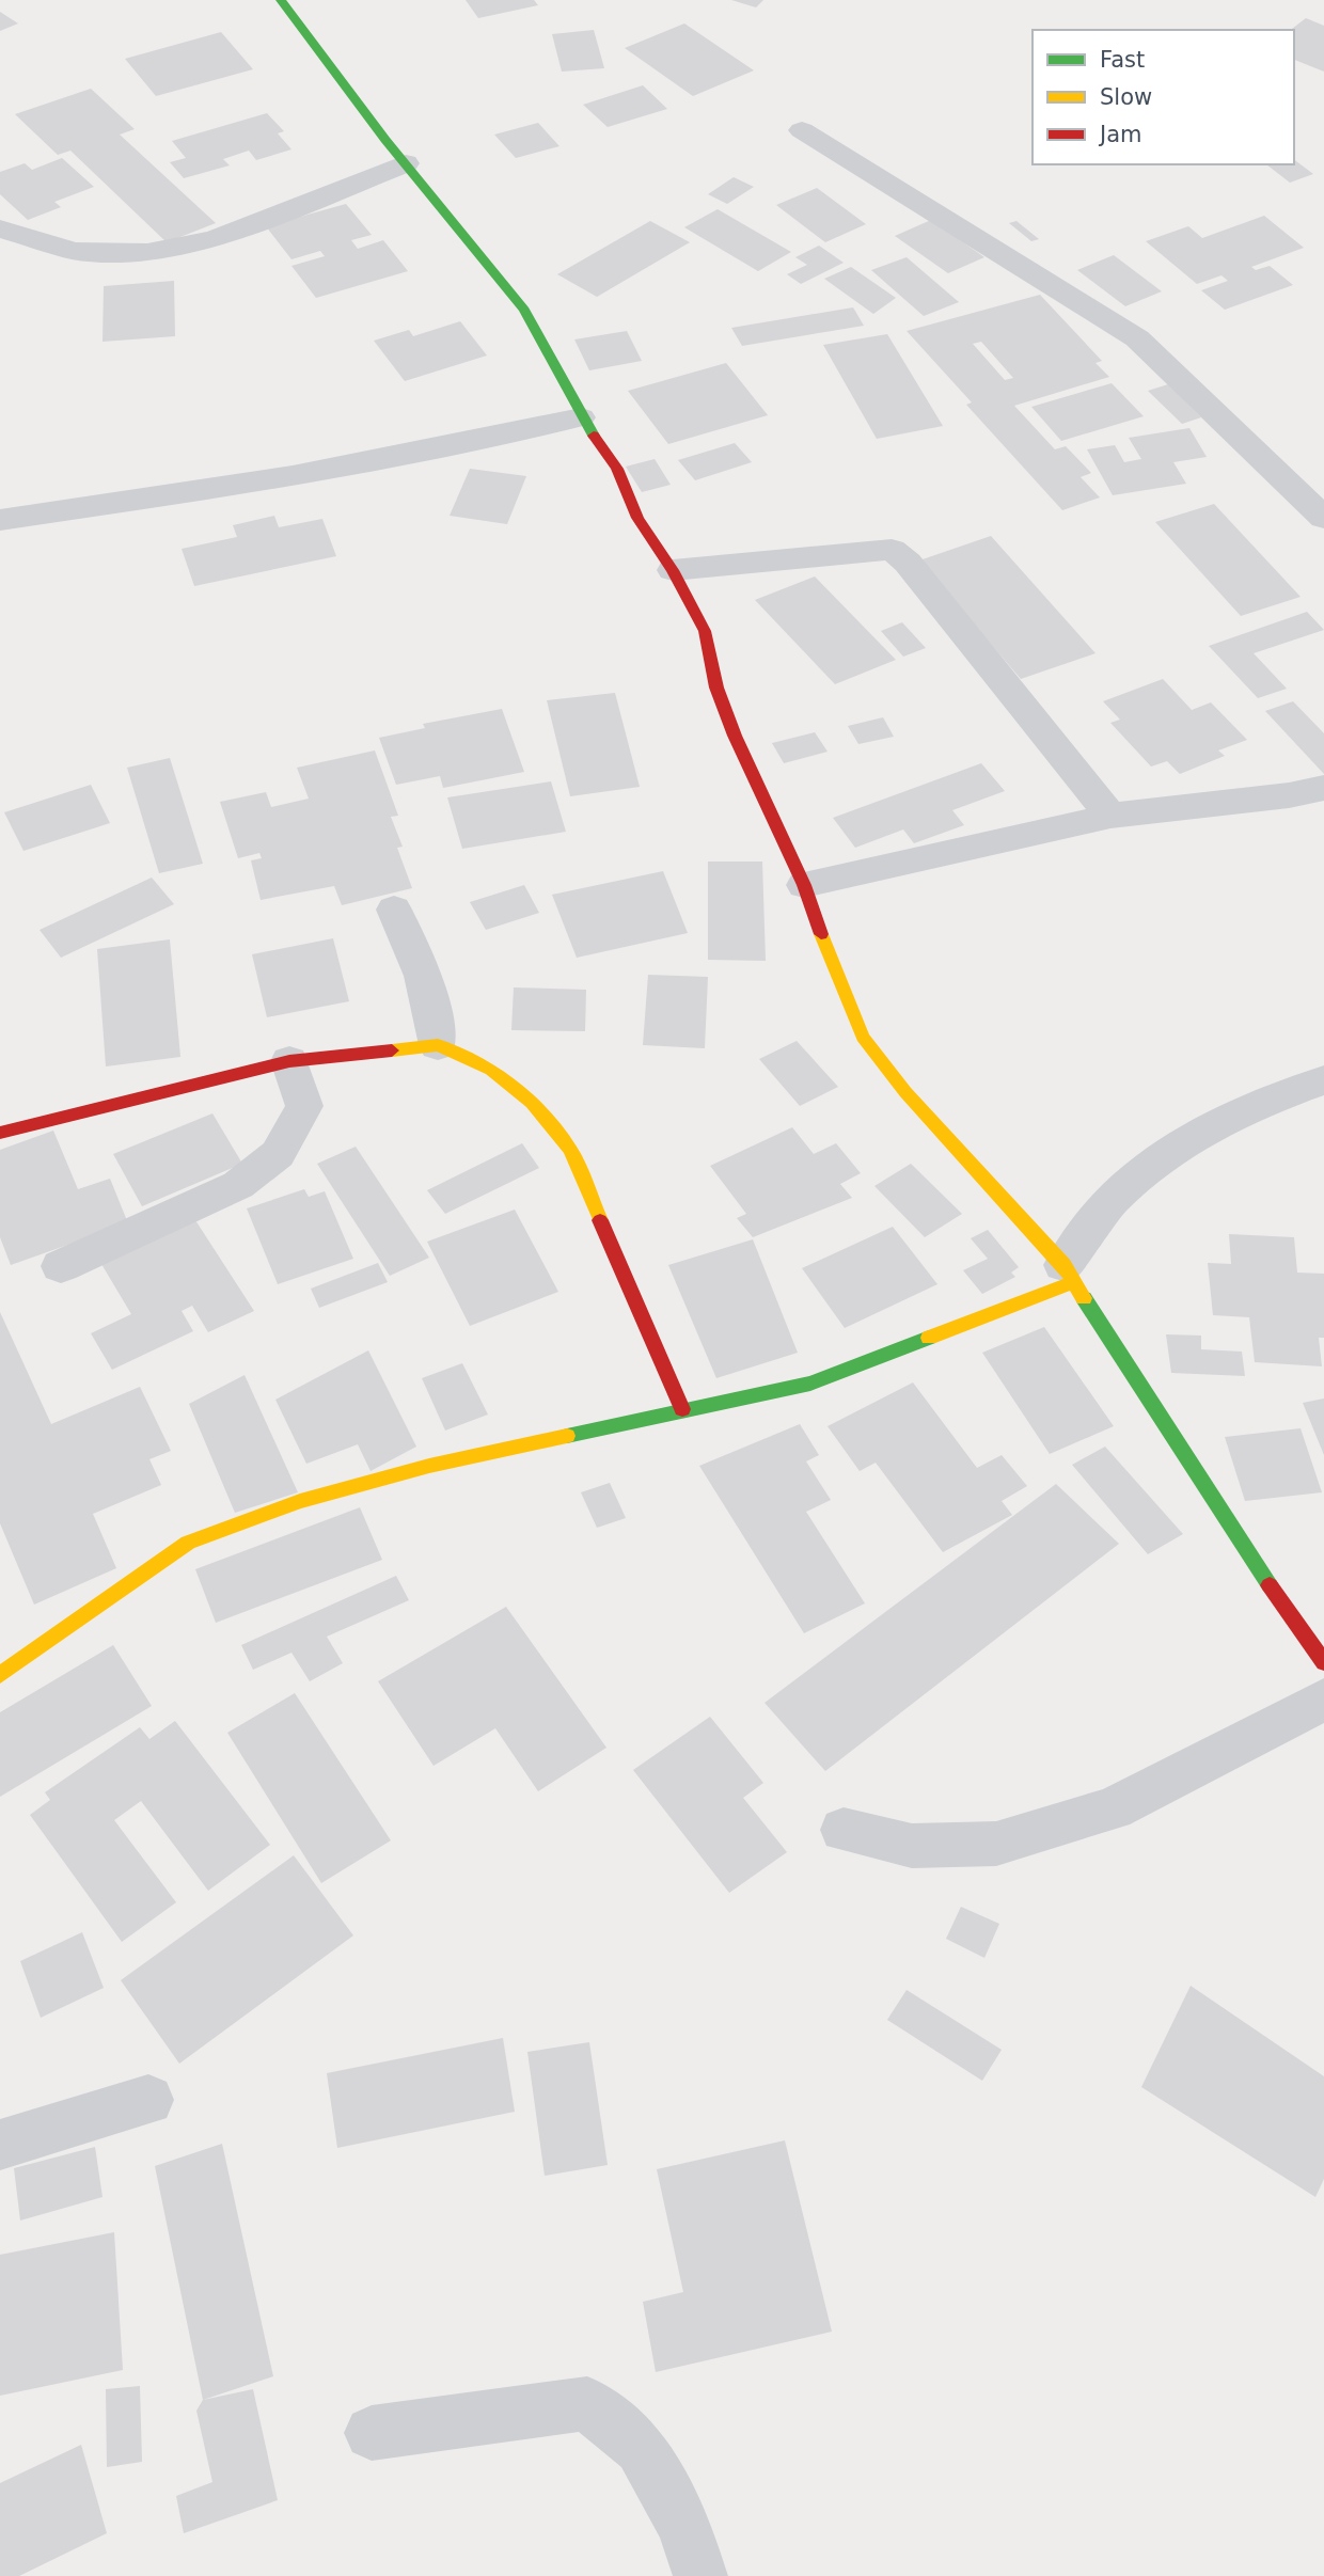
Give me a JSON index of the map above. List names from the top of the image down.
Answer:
{
  "legend": ["Fast", "Slow", "Jam"]
}
